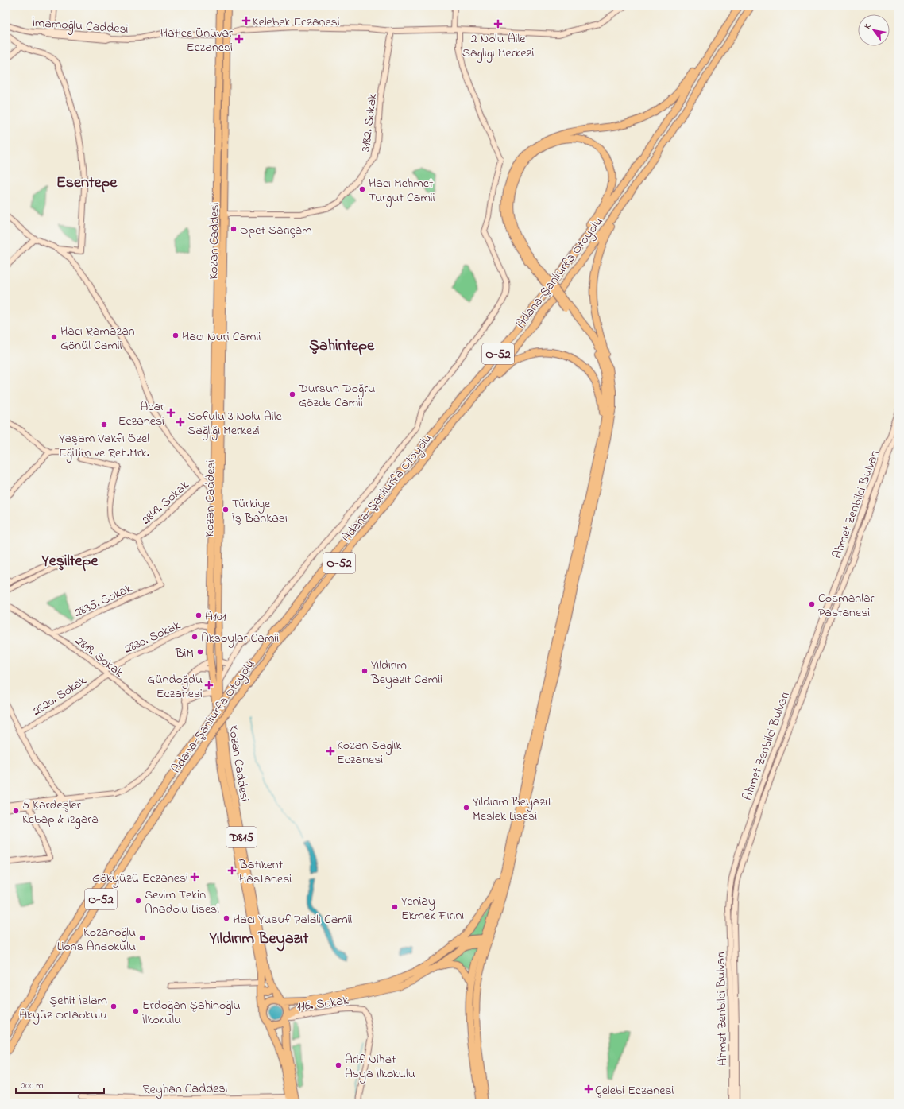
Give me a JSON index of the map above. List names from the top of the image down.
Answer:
{
  "streets": {
    "highway": [
      "Kozan Caddesi",
      "Adana-Şanlıurfa Otoyolu",
      "O-52",
      "D815"
    ],
    "main road": [
      "İmamoğlu Caddesi",
      "3182. Sokak",
      "2849. Sokak",
      "Ahmet Zenbilci Bulvarı",
      "2835. Sokak",
      "2830. Sokak",
      "2819. Sokak",
      "2820. Sokak",
      "116. Sokak",
      "Reyhan Caddesi"
    ]
  },
  "crossings": [
    ["İmamoğlu Caddesi", "3182. Sokak"],
    ["İmamoğlu Caddesi", "Kozan Caddesi"],
    ["3182. Sokak", "Kozan Caddesi"],
    ["Kozan Caddesi", "2830. Sokak"],
    ["Kozan Caddesi", "116. Sokak"],
    ["2849. Sokak", "2835. Sokak"],
    ["2835. Sokak", "2819. Sokak"],
    ["2830. Sokak", "2819. Sokak"],
    ["2819. Sokak", "2820. Sokak"]
  ],
  "districts": [
    "Esentepe",
    "Şahintepe",
    "Yeşiltepe",
    "Yıldırım Beyazıt"
  ],
  "places": {
    "health": [
      "Kelebek Eczanesi",
      "2 Nolu Aile Saglıgı Merkezi",
      "Hatice Ünüvar Eczanesi",
      "Acar Eczanesi",
      "Sofulu 3 Nolu Aile Sağlığı Merkezi",
      "Gündoğdu Eczanesi",
      "Kozan Saglık Eczanesi",
      "Batıkent Hastanesi",
      "Gökyüzü Eczanesi",
      "Çelebi Eczanesi"
    ],
    "other": [
      "Hacı Mehmet Turgut Camii",
      "Opet Sarıçam",
      "Hacı Nuri Camii",
      "Hacı Ramazan Gönül Camii",
      "Dursun Doğru Gözde Camii",
      "Yaşam Vakfı Özel Eğitim ve Reh.Mrk.",
      "Türkiye İş Bankası",
      "Cosmanlar Pastanesi",
      "A101",
      "Aksoylar Camii",
      "BiM",
      "Yıldırım Beyazıt Camii",
      "Yıldırım Beyazıt Meslek Lisesi",
      "5 Kardeşler Kebap & Izgara",
      "Sevim Tekin Anadolu Lisesi",
      "Yeniay Ekmek Fırını",
      "Hacı Yusuf Palalı Camii",
      "Kozanoğlu Lions Anaokulu",
      "Şehit İslam Akyüz Ortaokulu",
      "Erdoğan Şahinoğlu İlkokulu",
      "Arif Nihat Asya İlkokulu"
    ]
  },
  "scale_bar": "200 m",
  "north": "top left"
}
